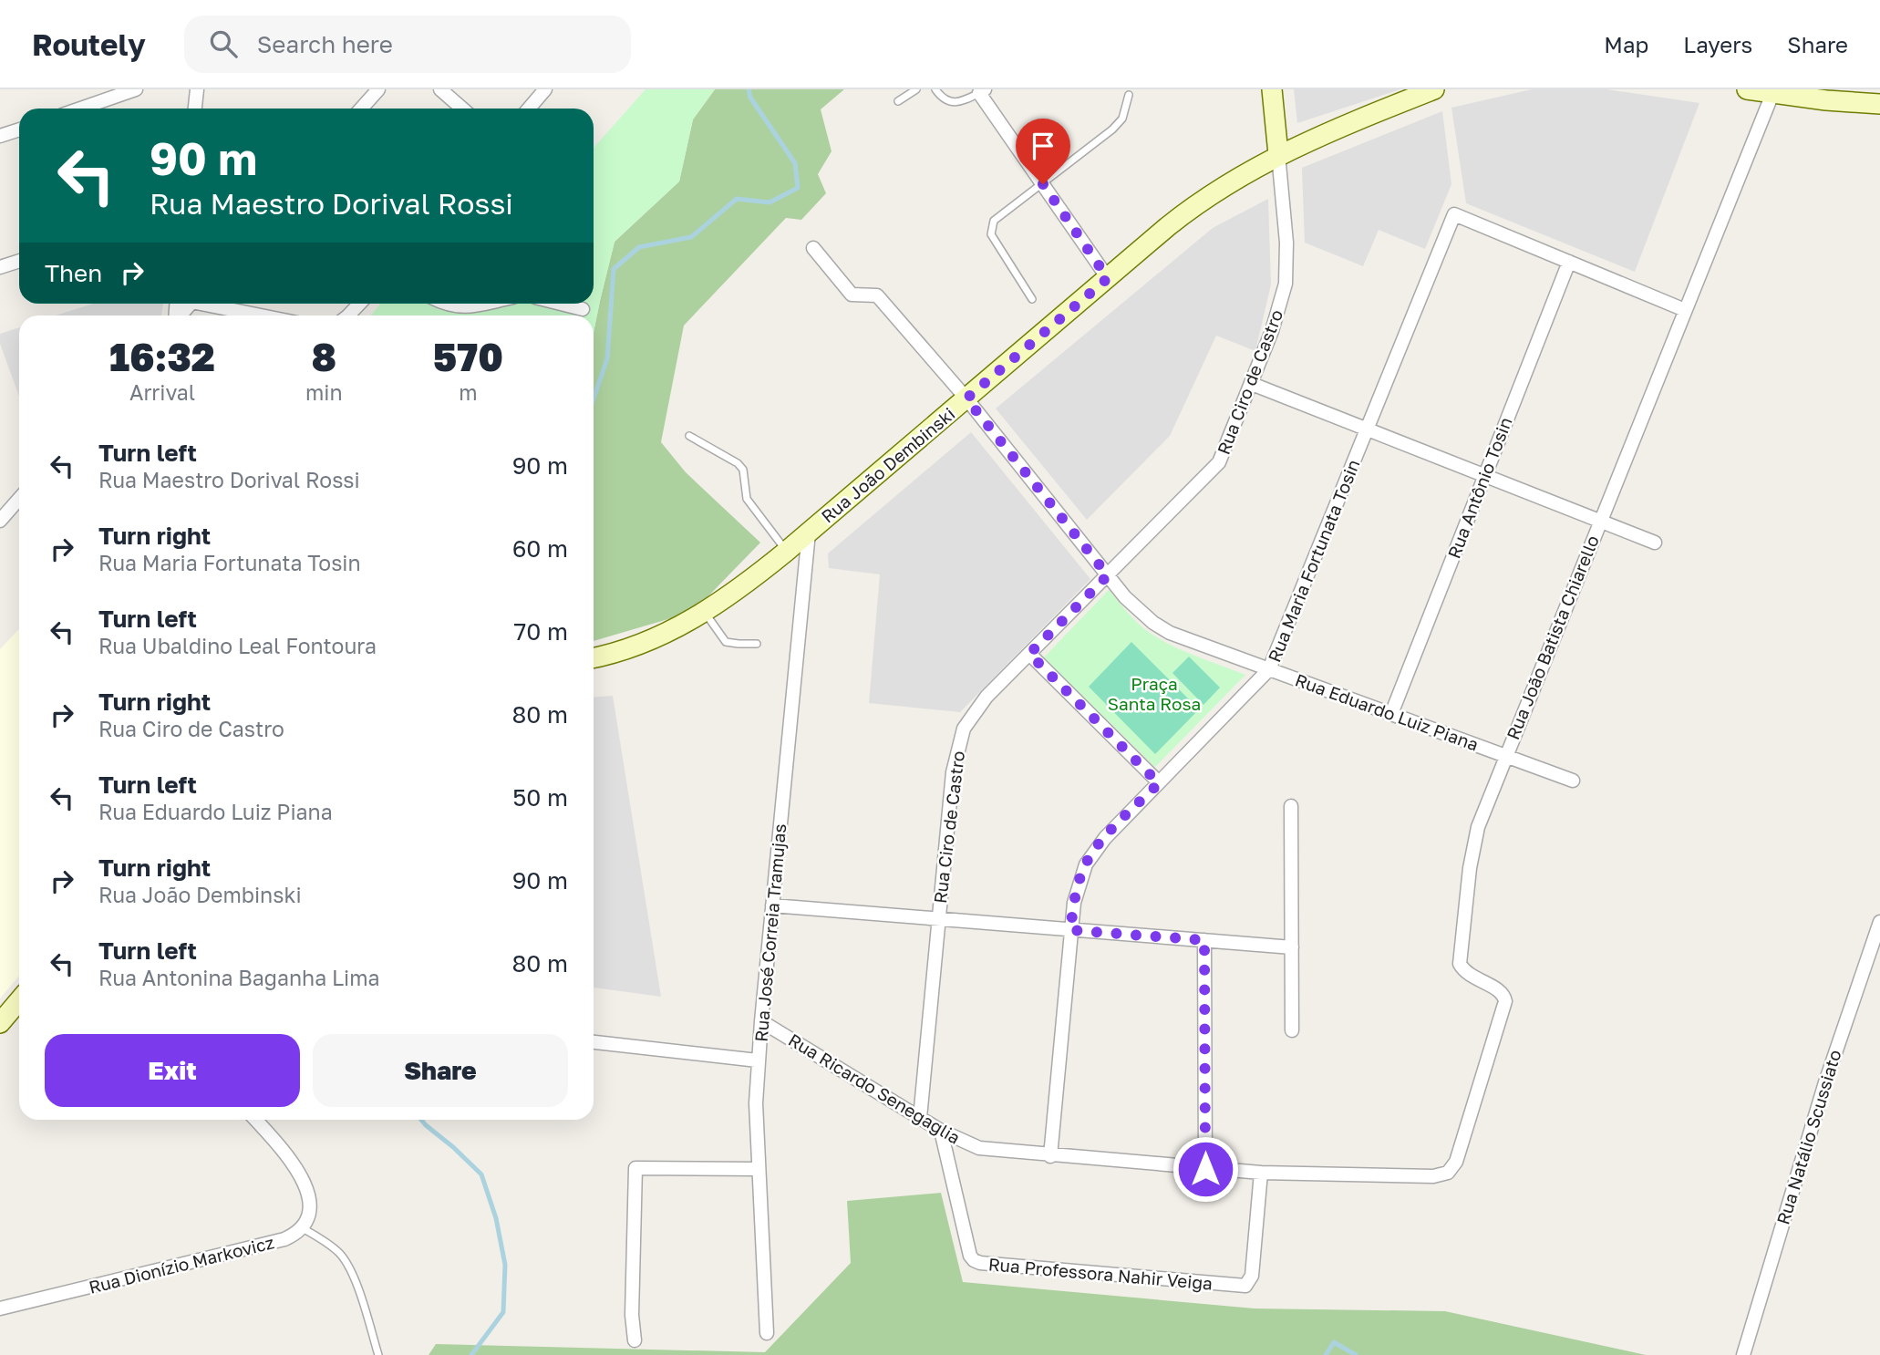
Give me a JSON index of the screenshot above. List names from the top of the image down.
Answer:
{
  "streets": {
    "main road": ["Rua João Dembinski"],
    "street": [
      "Rua Ciro de Castro",
      "Rua Antônio Tosin",
      "Rua Maria Fortunata Tosin",
      "Rua João Batista Chiarello",
      "Rua Eduardo Luiz Piana",
      "Rua José Correia Tramujas",
      "Rua Ricardo Senegaglia",
      "Rua Natálio Scussiato",
      "Rua Dionízio Markovicz",
      "Rua Professora Nahir Veiga"
    ]
  },
  "crossings": [
    ["Rua Ciro de Castro", "Rua João Dembinski"],
    ["Rua Ciro de Castro", "Rua Eduardo Luiz Piana"],
    ["Rua Ciro de Castro", "Rua Ricardo Senegaglia"],
    ["Rua João Dembinski", "Rua Eduardo Luiz Piana"],
    ["Rua João Dembinski", "Rua José Correia Tramujas"],
    ["Rua Antônio Tosin", "Rua Maria Fortunata Tosin"],
    ["Rua Antônio Tosin", "Rua Eduardo Luiz Piana"],
    ["Rua Maria Fortunata Tosin", "Rua Eduardo Luiz Piana"],
    ["Rua Maria Fortunata Tosin", "Rua Ricardo Senegaglia"],
    ["Rua João Batista Chiarello", "Rua Eduardo Luiz Piana"],
    ["Rua João Batista Chiarello", "Rua Ricardo Senegaglia"],
    ["Rua José Correia Tramujas", "Rua Ricardo Senegaglia"],
    ["Rua Ricardo Senegaglia", "Rua Professora Nahir Veiga"]
  ],
  "parks": ["Praça Santa Rosa"],
  "page": {
    "header": "Routely",
    "search": "Search here",
    "nav": ["Map", "Layers", "Share"],
    "turn": ["90 m", "Rua Maestro Dorival Rossi"],
    "then": "Then",
    "eta": [
      "16:32",
      "Arrival",
      "8",
      "min",
      "570",
      "m"
    ],
    "list": [
      {
        "name": "Turn left",
        "note": "Rua Maestro Dorival Rossi",
        "value": "90 m"
      },
      {
        "name": "Turn right",
        "note": "Rua Maria Fortunata Tosin",
        "value": "60 m"
      },
      {
        "name": "Turn left",
        "note": "Rua Ubaldino Leal Fontoura",
        "value": "70 m"
      },
      {
        "name": "Turn right",
        "note": "Rua Ciro de Castro",
        "value": "80 m"
      },
      {
        "name": "Turn left",
        "note": "Rua Eduardo Luiz Piana",
        "value": "50 m"
      },
      {
        "name": "Turn right",
        "note": "Rua João Dembinski",
        "value": "90 m"
      },
      {
        "name": "Turn left",
        "note": "Rua Antonina Baganha Lima",
        "value": "80 m"
      }
    ],
    "buttons": ["Exit", "Share"]
  }
}
